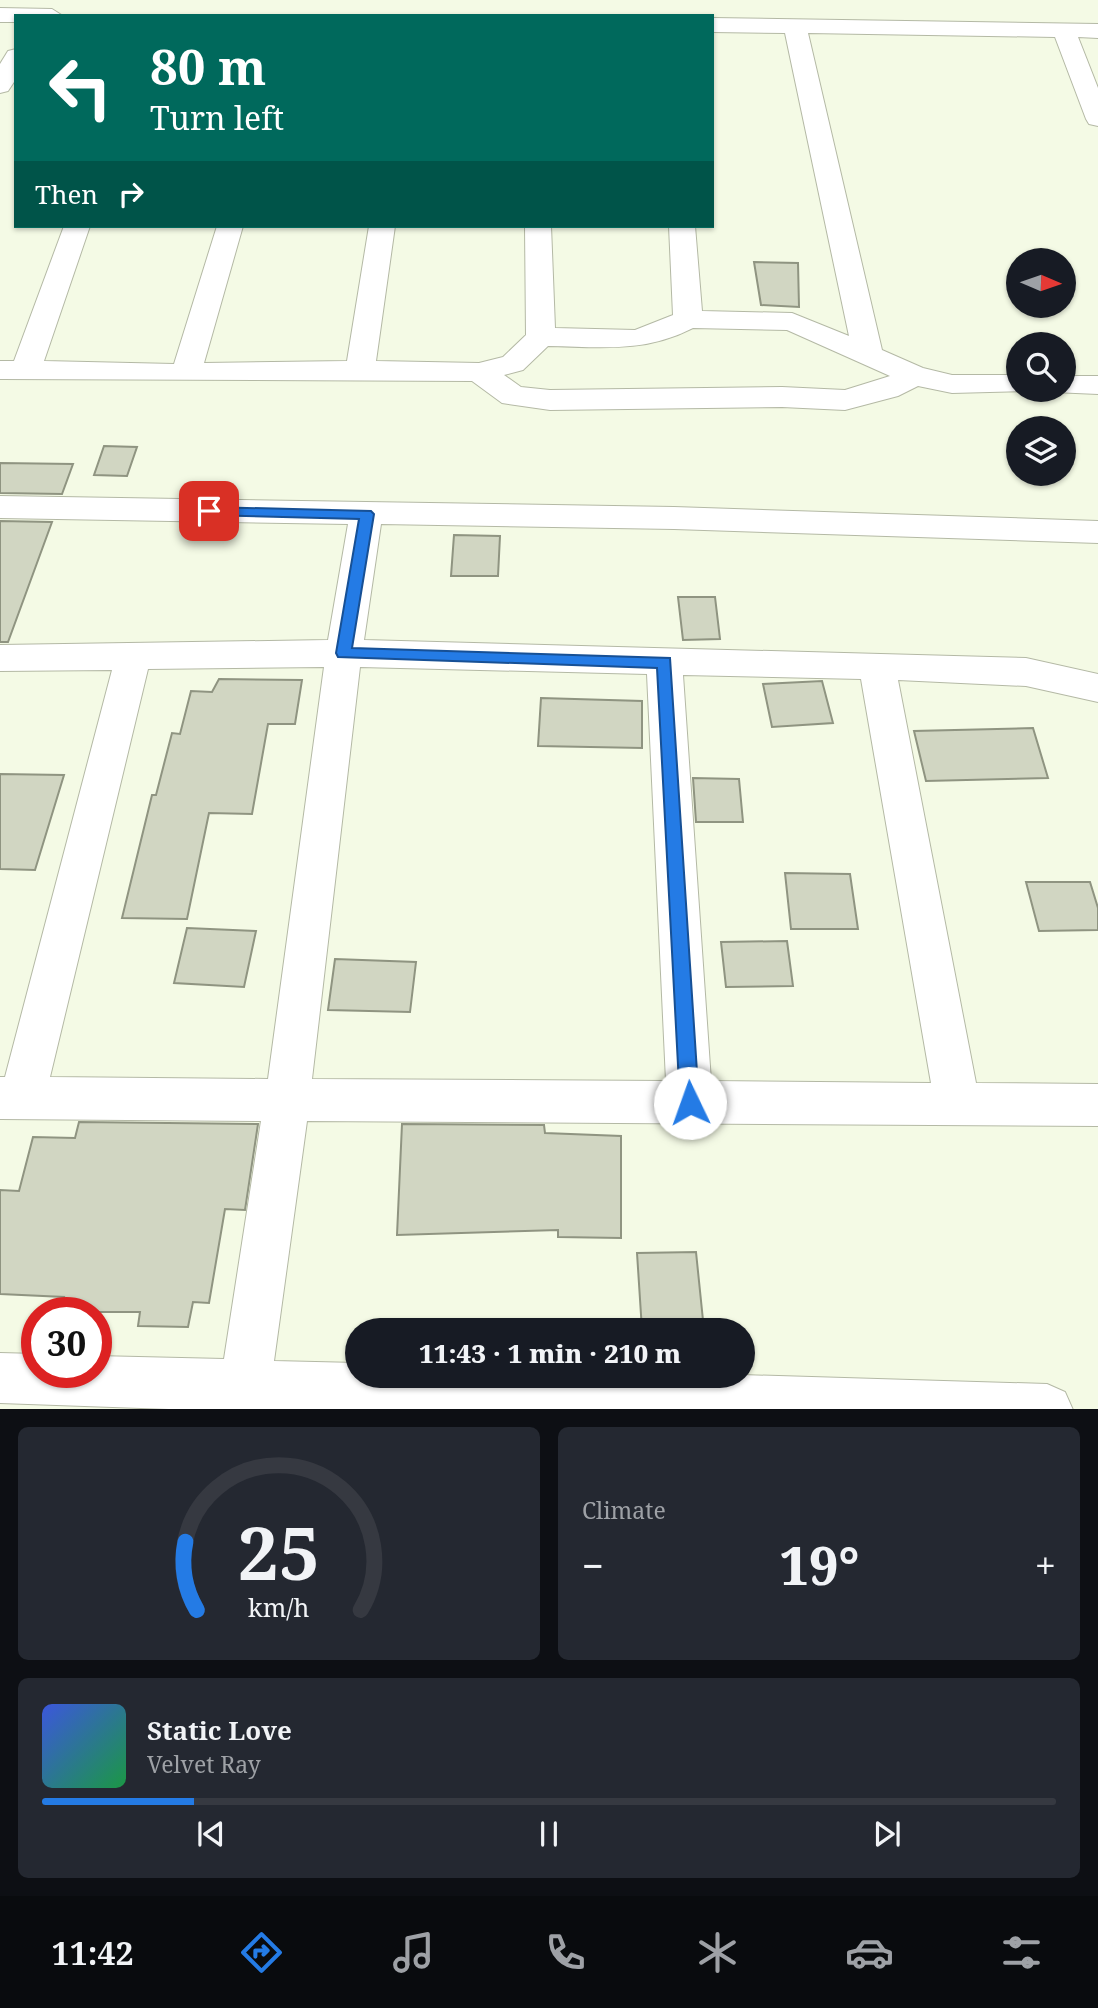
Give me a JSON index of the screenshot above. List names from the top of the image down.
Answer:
{
  "north": "right",
  "page": {
    "turn": ["80 m", "Turn left"],
    "then": "Then",
    "limit": "30",
    "trip": "11:43 · 1 min · 210 m",
    "tile": "Climate",
    "heat": ["−", "19°", "+"],
    "song": ["Static Love", "Velvet Ray"],
    "tabs": "11:42",
    "gauge": ["25", "km/h"]
  }
}
